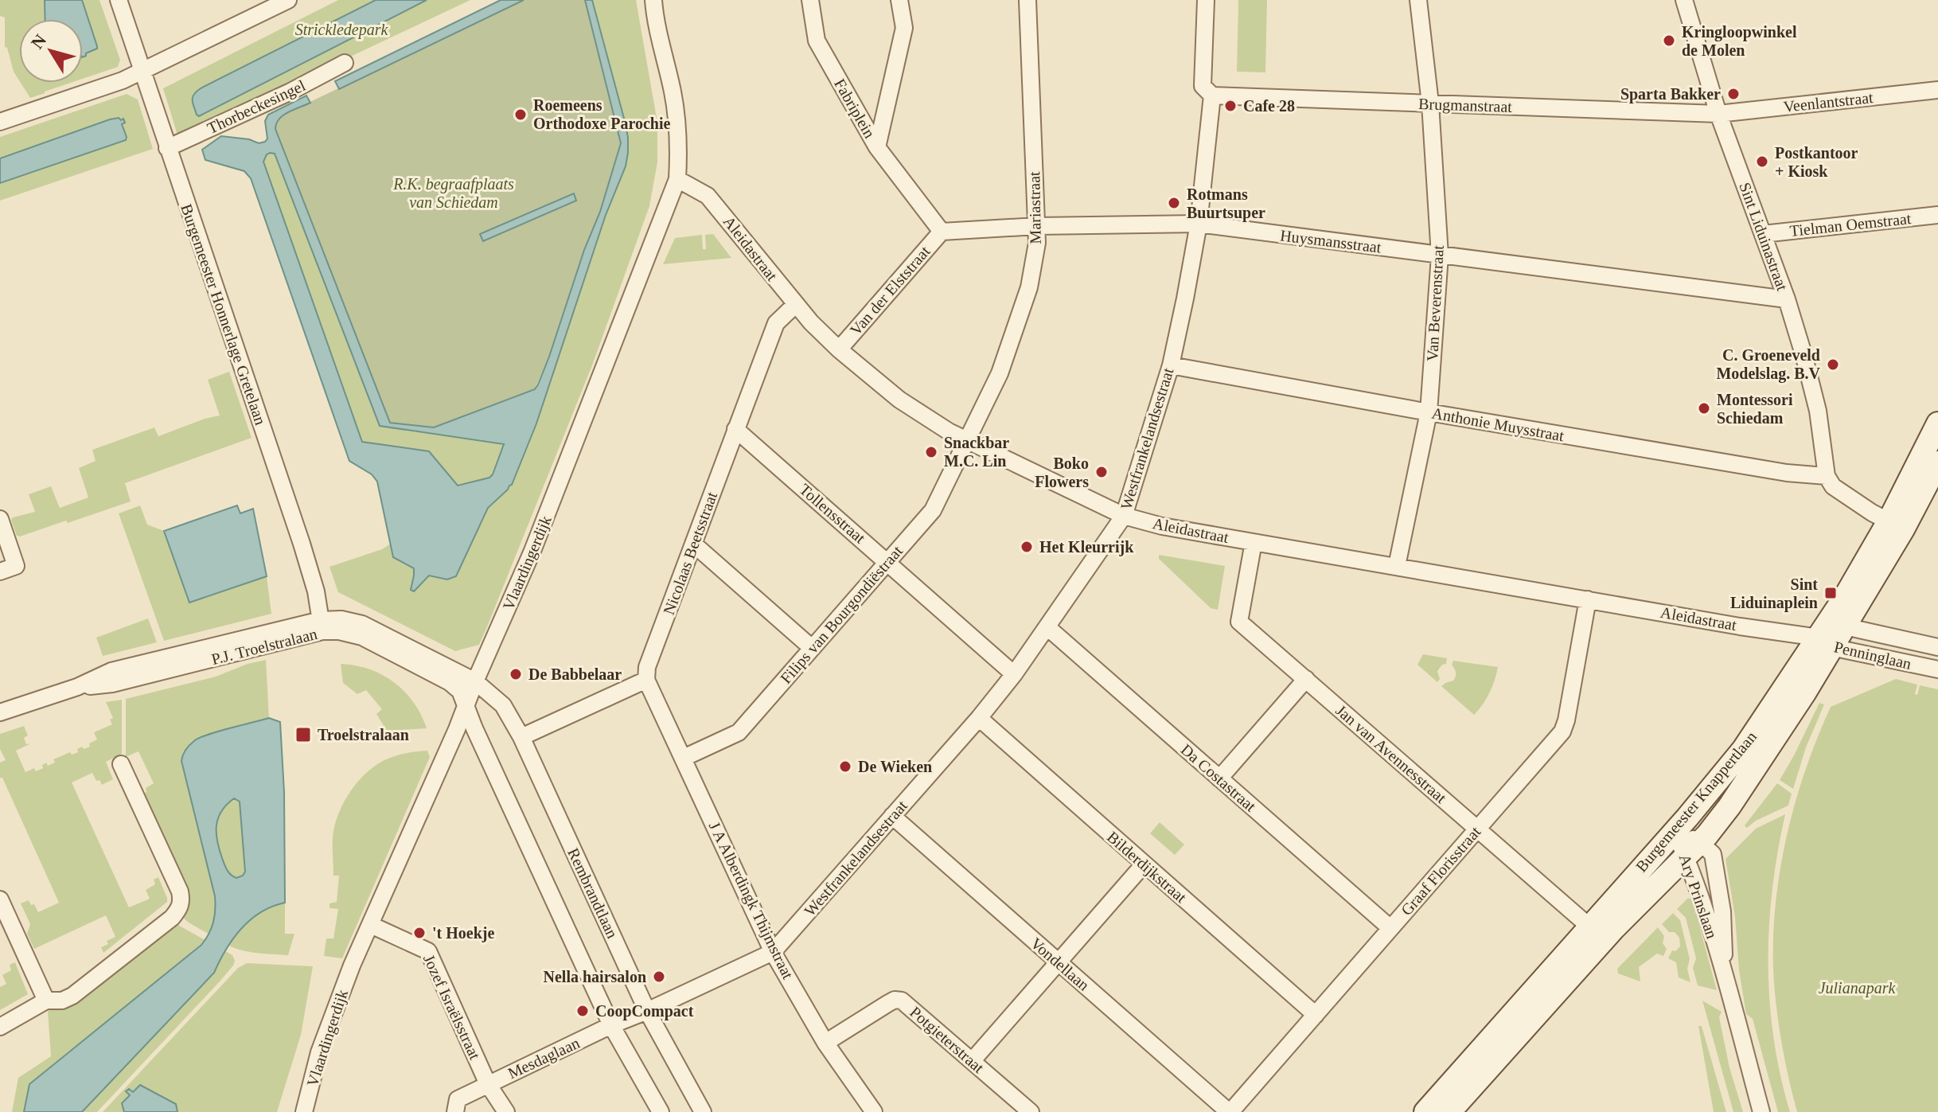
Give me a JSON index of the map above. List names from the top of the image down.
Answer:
{
  "streets": {
    "main road": ["Burgemeester Knappertlaan"],
    "street": [
      "Veenlantstraat",
      "Brugmanstraat",
      "Thorbeckesingel",
      "Fabriplein",
      "Mariastraat",
      "Tielman Oemstraat",
      "Sint Liduinastraat",
      "Huysmansstraat",
      "Aleidastraat",
      "Van der Elststraat",
      "Van Beverenstraat",
      "Burgemeester Honnerlage Gretelaan",
      "Anthonie Muysstraat",
      "Westfrankelandsestraat",
      "Tollensstraat",
      "Nicolaas Beetsstraat",
      "Vlaardingerdijk",
      "Filips van Bourgondiëstraat",
      "P.J. Troelstralaan",
      "Penninglaan",
      "Jan van Avennesstraat",
      "Da Costastraat",
      "Bilderdijkstraat",
      "Graaf Florisstraat",
      "Rembrandtlaan",
      "Ary Prinslaan",
      "J A Alberdingk Thijmstraat",
      "Vondellaan",
      "Jozef Israëlsstraat",
      "Potgieterstraat",
      "Mesdaglaan"
    ]
  },
  "crossings": [
    ["Veenlantstraat", "Brugmanstraat"],
    ["Veenlantstraat", "Sint Liduinastraat"],
    ["Brugmanstraat", "Sint Liduinastraat"],
    ["Brugmanstraat", "Van Beverenstraat"],
    ["Brugmanstraat", "Westfrankelandsestraat"],
    ["Thorbeckesingel", "Burgemeester Honnerlage Gretelaan"],
    ["Mariastraat", "Huysmansstraat"],
    ["Mariastraat", "Aleidastraat"],
    ["Mariastraat", "Filips van Bourgondiëstraat"],
    ["Tielman Oemstraat", "Sint Liduinastraat"],
    ["Sint Liduinastraat", "Huysmansstraat"],
    ["Sint Liduinastraat", "Anthonie Muysstraat"],
    ["Huysmansstraat", "Van der Elststraat"],
    ["Huysmansstraat", "Van Beverenstraat"],
    ["Huysmansstraat", "Westfrankelandsestraat"],
    ["Aleidastraat", "Van der Elststraat"],
    ["Aleidastraat", "Van Beverenstraat"],
    ["Aleidastraat", "Westfrankelandsestraat"],
    ["Aleidastraat", "Nicolaas Beetsstraat"],
    ["Aleidastraat", "Vlaardingerdijk"],
    ["Aleidastraat", "Filips van Bourgondiëstraat"],
    ["Aleidastraat", "Penninglaan"],
    ["Aleidastraat", "Jan van Avennesstraat"],
    ["Aleidastraat", "Burgemeester Knappertlaan"],
    ["Aleidastraat", "Graaf Florisstraat"],
    ["Van Beverenstraat", "Anthonie Muysstraat"],
    ["Burgemeester Honnerlage Gretelaan", "P.J. Troelstralaan"],
    ["Anthonie Muysstraat", "Westfrankelandsestraat"],
    ["Westfrankelandsestraat", "Tollensstraat"],
    ["Westfrankelandsestraat", "Da Costastraat"],
    ["Westfrankelandsestraat", "Bilderdijkstraat"],
    ["Westfrankelandsestraat", "J A Alberdingk Thijmstraat"],
    ["Westfrankelandsestraat", "Vondellaan"],
    ["Westfrankelandsestraat", "Mesdaglaan"],
    ["Tollensstraat", "Nicolaas Beetsstraat"],
    ["Tollensstraat", "Filips van Bourgondiëstraat"],
    ["Nicolaas Beetsstraat", "J A Alberdingk Thijmstraat"],
    ["Vlaardingerdijk", "P.J. Troelstralaan"],
    ["Vlaardingerdijk", "Rembrandtlaan"],
    ["Vlaardingerdijk", "Jozef Israëlsstraat"],
    ["Filips van Bourgondiëstraat", "J A Alberdingk Thijmstraat"],
    ["P.J. Troelstralaan", "Rembrandtlaan"],
    ["Penninglaan", "Burgemeester Knappertlaan"],
    ["Jan van Avennesstraat", "Burgemeester Knappertlaan"],
    ["Jan van Avennesstraat", "Graaf Florisstraat"],
    ["Da Costastraat", "Graaf Florisstraat"],
    ["Burgemeester Knappertlaan", "Ary Prinslaan"],
    ["Bilderdijkstraat", "Graaf Florisstraat"],
    ["Graaf Florisstraat", "Vondellaan"],
    ["Rembrandtlaan", "Mesdaglaan"],
    ["J A Alberdingk Thijmstraat", "Potgieterstraat"],
    ["J A Alberdingk Thijmstraat", "Mesdaglaan"],
    ["Jozef Israëlsstraat", "Mesdaglaan"]
  ],
  "parks": ["Strickledepark", "R.K. begraafplaats van Schiedam", "Julianapark"],
  "places": {
    "other": [
      "Kringloopwinkel de Molen",
      "Sparta Bakker",
      "Cafe 28",
      "Roemeens Orthodoxe Parochie",
      "Postkantoor + Kiosk",
      "Rotmans Buurtsuper",
      "C. Groeneveld Modelslag. B.V",
      "Montessori Schiedam",
      "Snackbar M.C. Lin",
      "Boko Flowers",
      "Het Kleurrijk",
      "De Babbelaar",
      "De Wieken",
      "'t Hoekje",
      "Nella hairsalon",
      "CoopCompact"
    ],
    "transit": ["Sint Liduinaplein", "Troelstralaan"]
  },
  "north": "top left"
}
